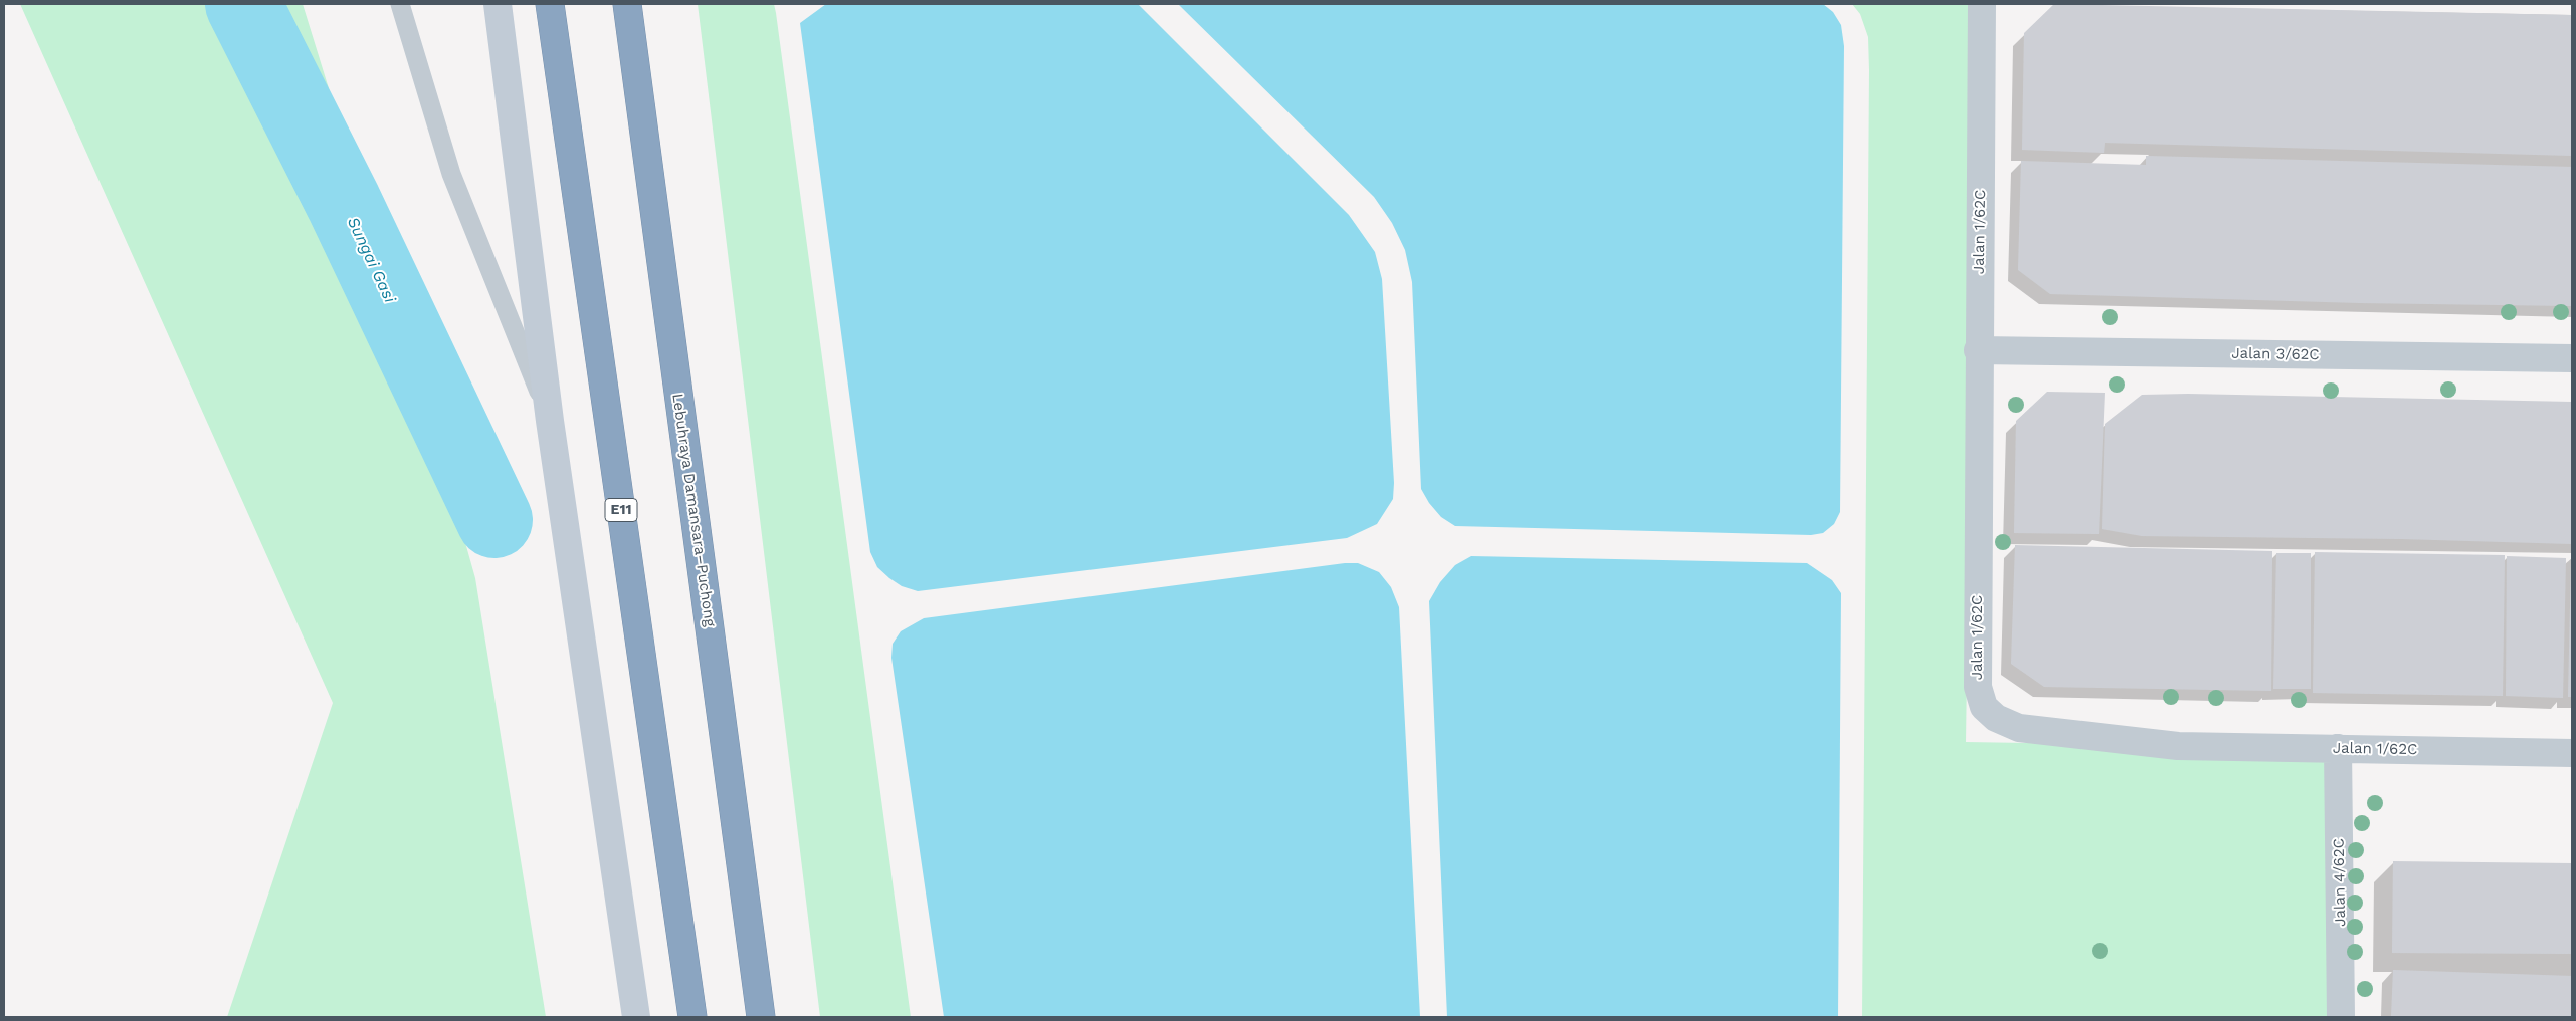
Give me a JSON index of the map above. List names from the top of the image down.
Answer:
{
  "streets": {
    "highway": ["E11", "Lebuhraya Damansara–Puchong"],
    "street": ["Jalan 1/62C", "Jalan 3/62C", "Jalan 4/62C"]
  },
  "crossings": [
    ["Jalan 1/62C", "Jalan 3/62C"],
    ["Jalan 1/62C", "Jalan 4/62C"]
  ],
  "water": ["Sungai Gasi"]
}
